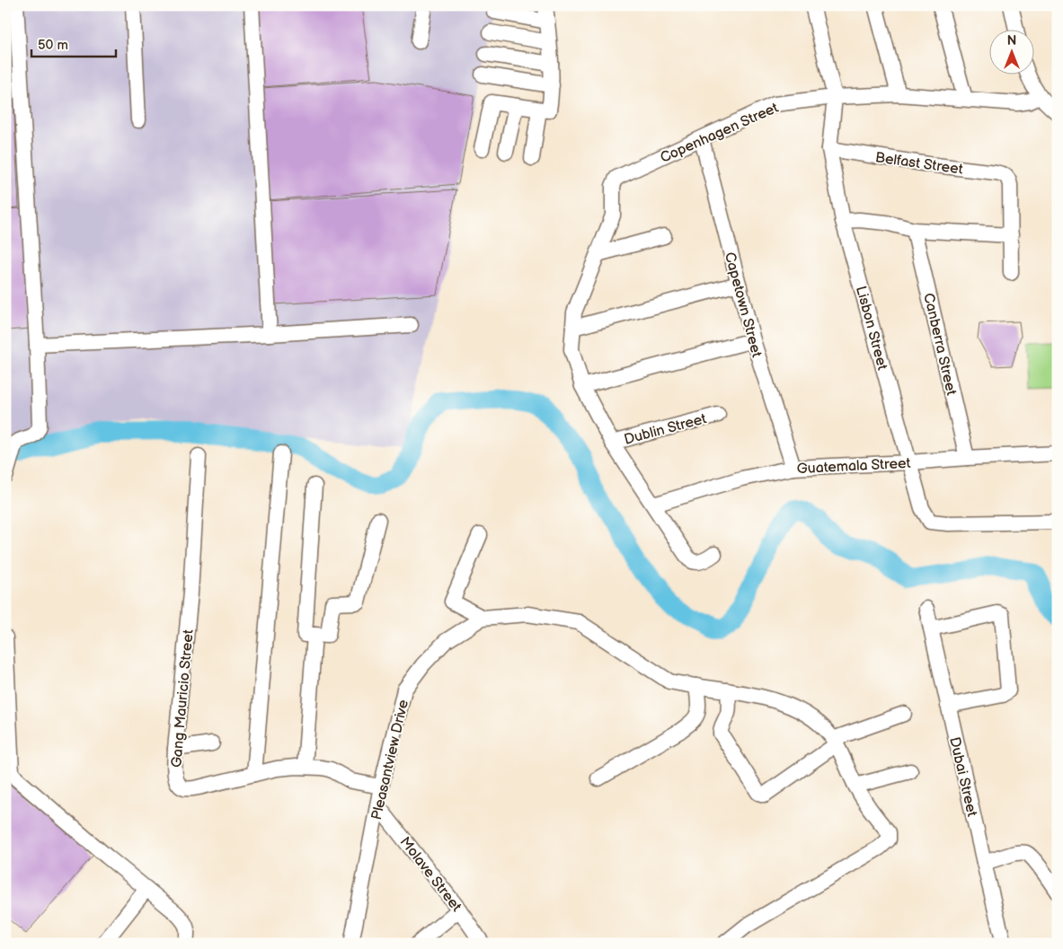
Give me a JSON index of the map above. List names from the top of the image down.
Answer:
{
  "streets": {
    "street": [
      "Copenhagen Street",
      "Belfast Street",
      "Capetown Street",
      "Lisbon Street",
      "Canberra Street",
      "Dublin Street",
      "Guatemala Street",
      "Gang Mauricio Street",
      "Pleasantview Drive",
      "Dubai Street",
      "Molave Street"
    ]
  },
  "crossings": [
    ["Copenhagen Street", "Capetown Street"],
    ["Copenhagen Street", "Lisbon Street"],
    ["Belfast Street", "Lisbon Street"],
    ["Capetown Street", "Guatemala Street"],
    ["Lisbon Street", "Guatemala Street"],
    ["Canberra Street", "Guatemala Street"],
    ["Gang Mauricio Street", "Pleasantview Drive"],
    ["Pleasantview Drive", "Molave Street"]
  ],
  "scale_bar": "50 m",
  "north": "top"
}
